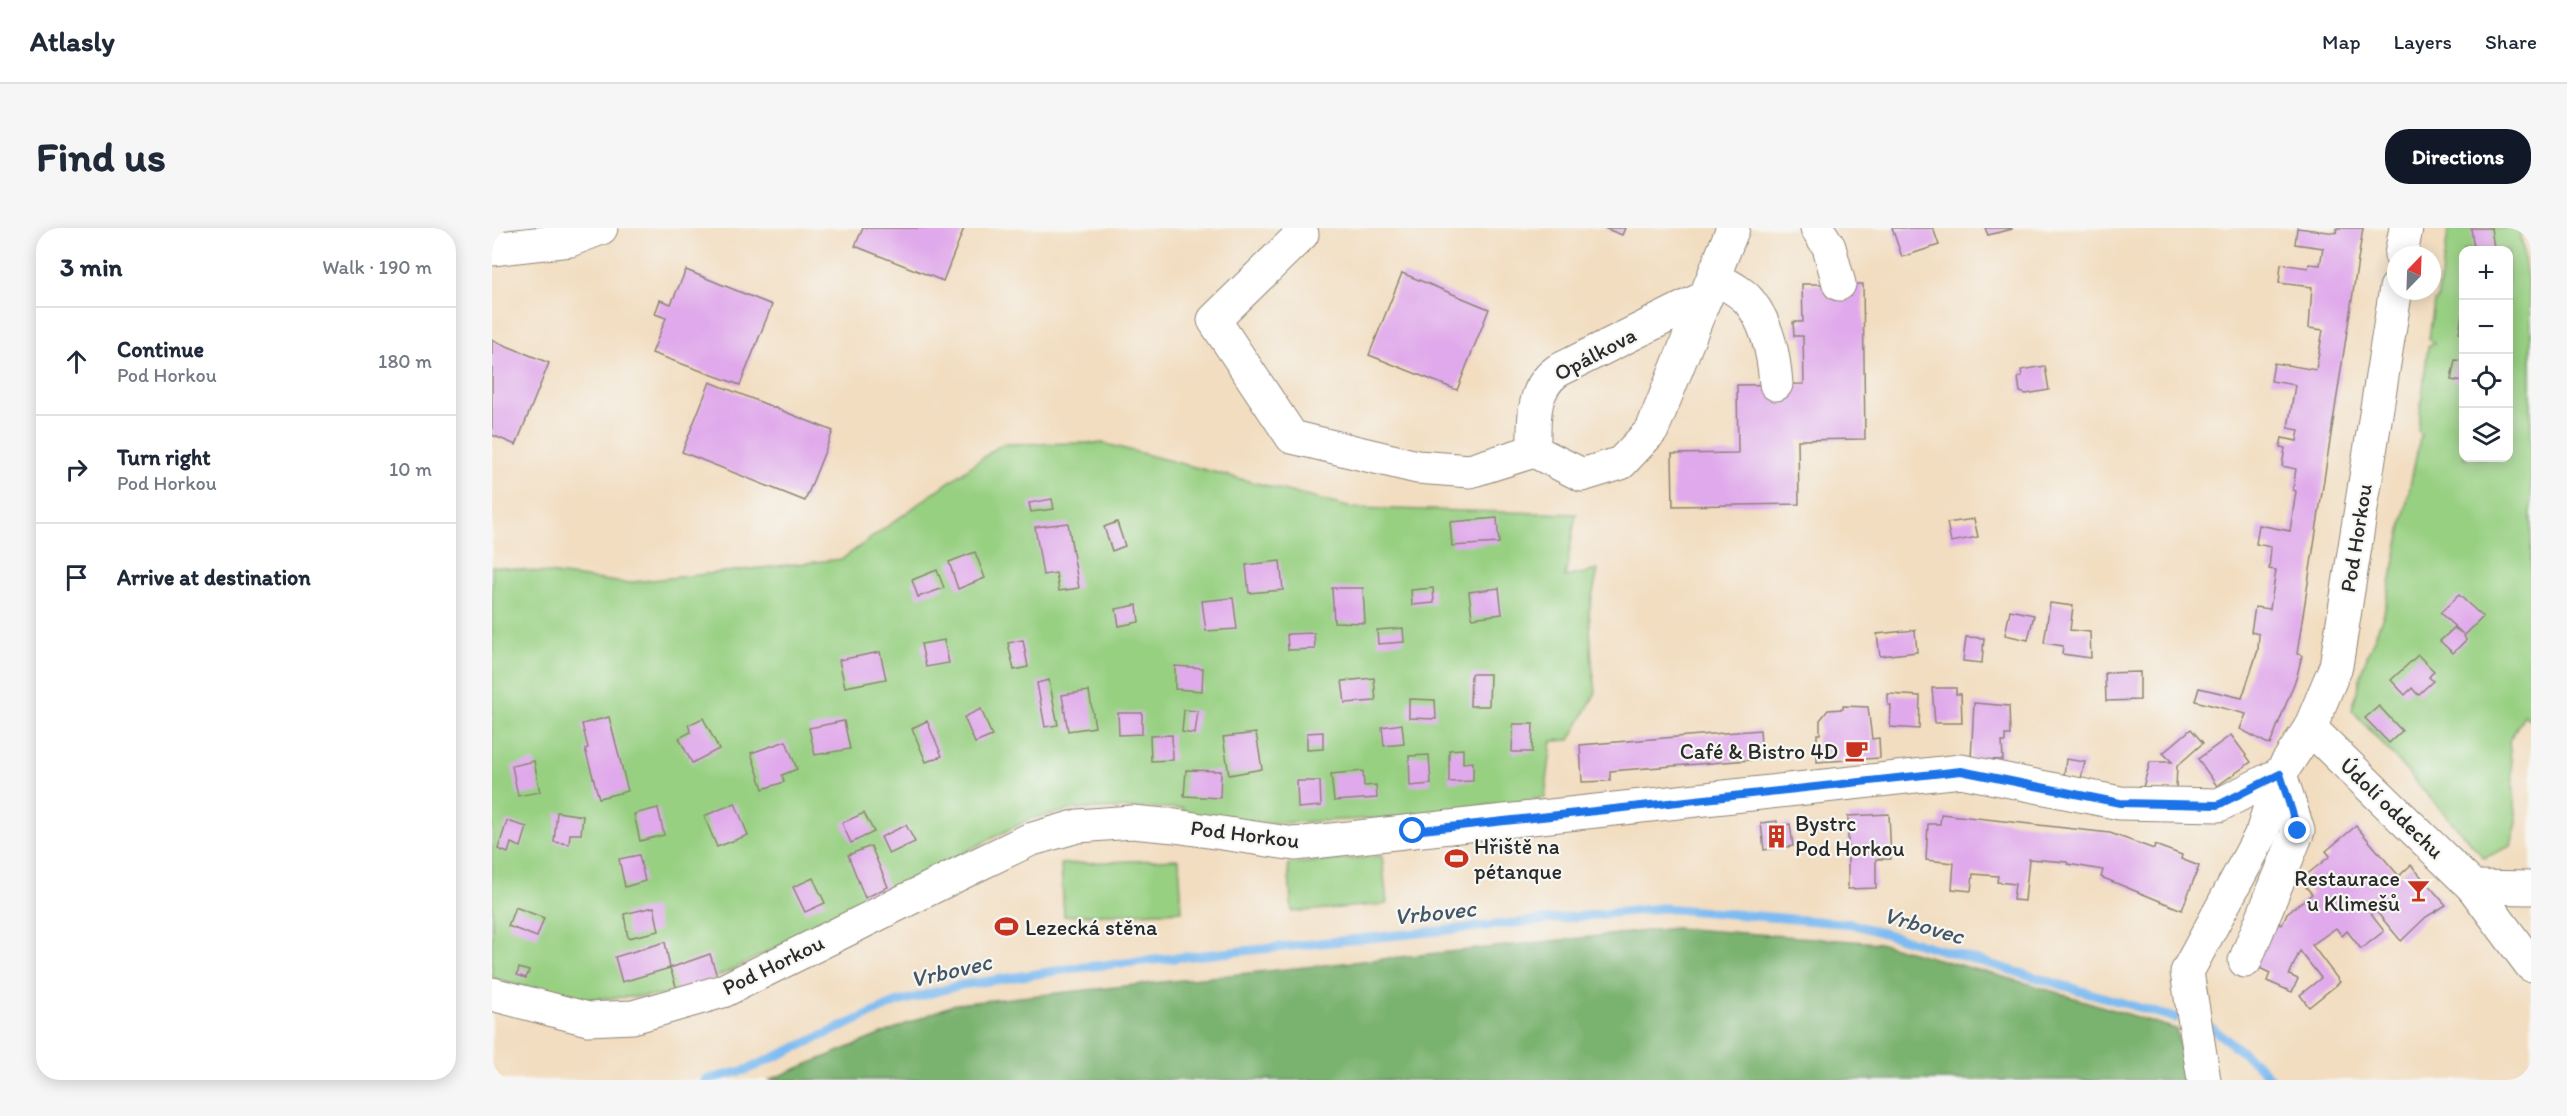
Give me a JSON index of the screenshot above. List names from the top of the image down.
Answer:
{
  "streets": {
    "street": ["Opálkova", "Pod Horkou", "Údolí oddechu"]
  },
  "crossings": [
    ["Pod Horkou", "Údolí oddechu"]
  ],
  "water": ["Vrbovec"],
  "places": {
    "cafe": ["Café & Bistro 4D"],
    "building": ["Bystrc Pod Horkou"],
    "sports": ["Hřiště na pétanque", "Lezecká stěna"],
    "bar": ["Restaurace u Klimešů"]
  },
  "north": "top right",
  "page": {
    "header": "Atlasly",
    "nav": ["Map", "Layers", "Share"],
    "buttons": "Directions",
    "title": "Find us",
    "heading": ["3 min", "Walk · 190 m"],
    "map_buttons": ["+", "−"],
    "list": [
      ["Continue", "Pod Horkou", "180 m"],
      ["Turn right", "Pod Horkou", "10 m"],
      "Arrive at destination"
    ]
  }
}
